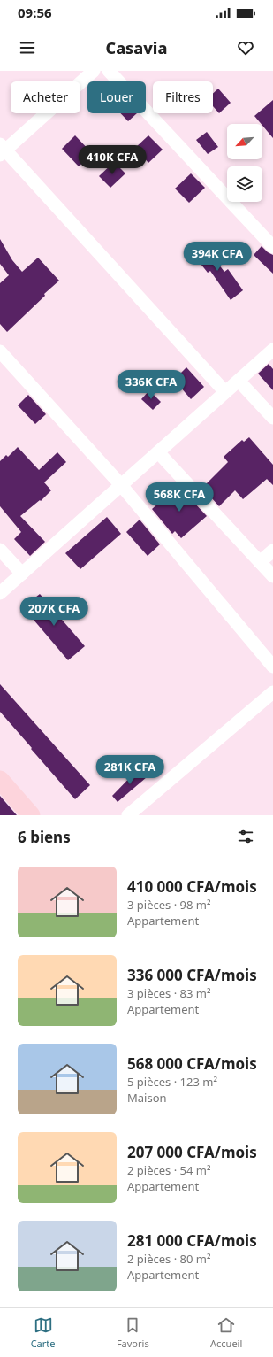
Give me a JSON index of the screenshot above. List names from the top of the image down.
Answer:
{
  "north": "bottom left",
  "page": {
    "status": "09:56",
    "header": "Casavia",
    "chip": ["Acheter", "Louer", "Filtres"],
    "price": [
      "410K CFA",
      "394K CFA",
      "336K CFA",
      "568K CFA",
      "207K CFA",
      "281K CFA"
    ],
    "heading": "6 biens",
    "list": [
      {
        "name": "410 000 CFA/mois",
        "note": "3 pièces · 98 m² · Appartement"
      },
      {
        "name": "336 000 CFA/mois",
        "note": "3 pièces · 83 m² · Appartement"
      },
      {
        "name": "568 000 CFA/mois",
        "note": "5 pièces · 123 m² · Maison"
      },
      {
        "name": "207 000 CFA/mois",
        "note": "2 pièces · 54 m² · Appartement"
      },
      {
        "name": "281 000 CFA/mois",
        "note": "2 pièces · 80 m² · Appartement"
      }
    ],
    "tabs": ["Carte", "Favoris", "Accueil"]
  }
}
